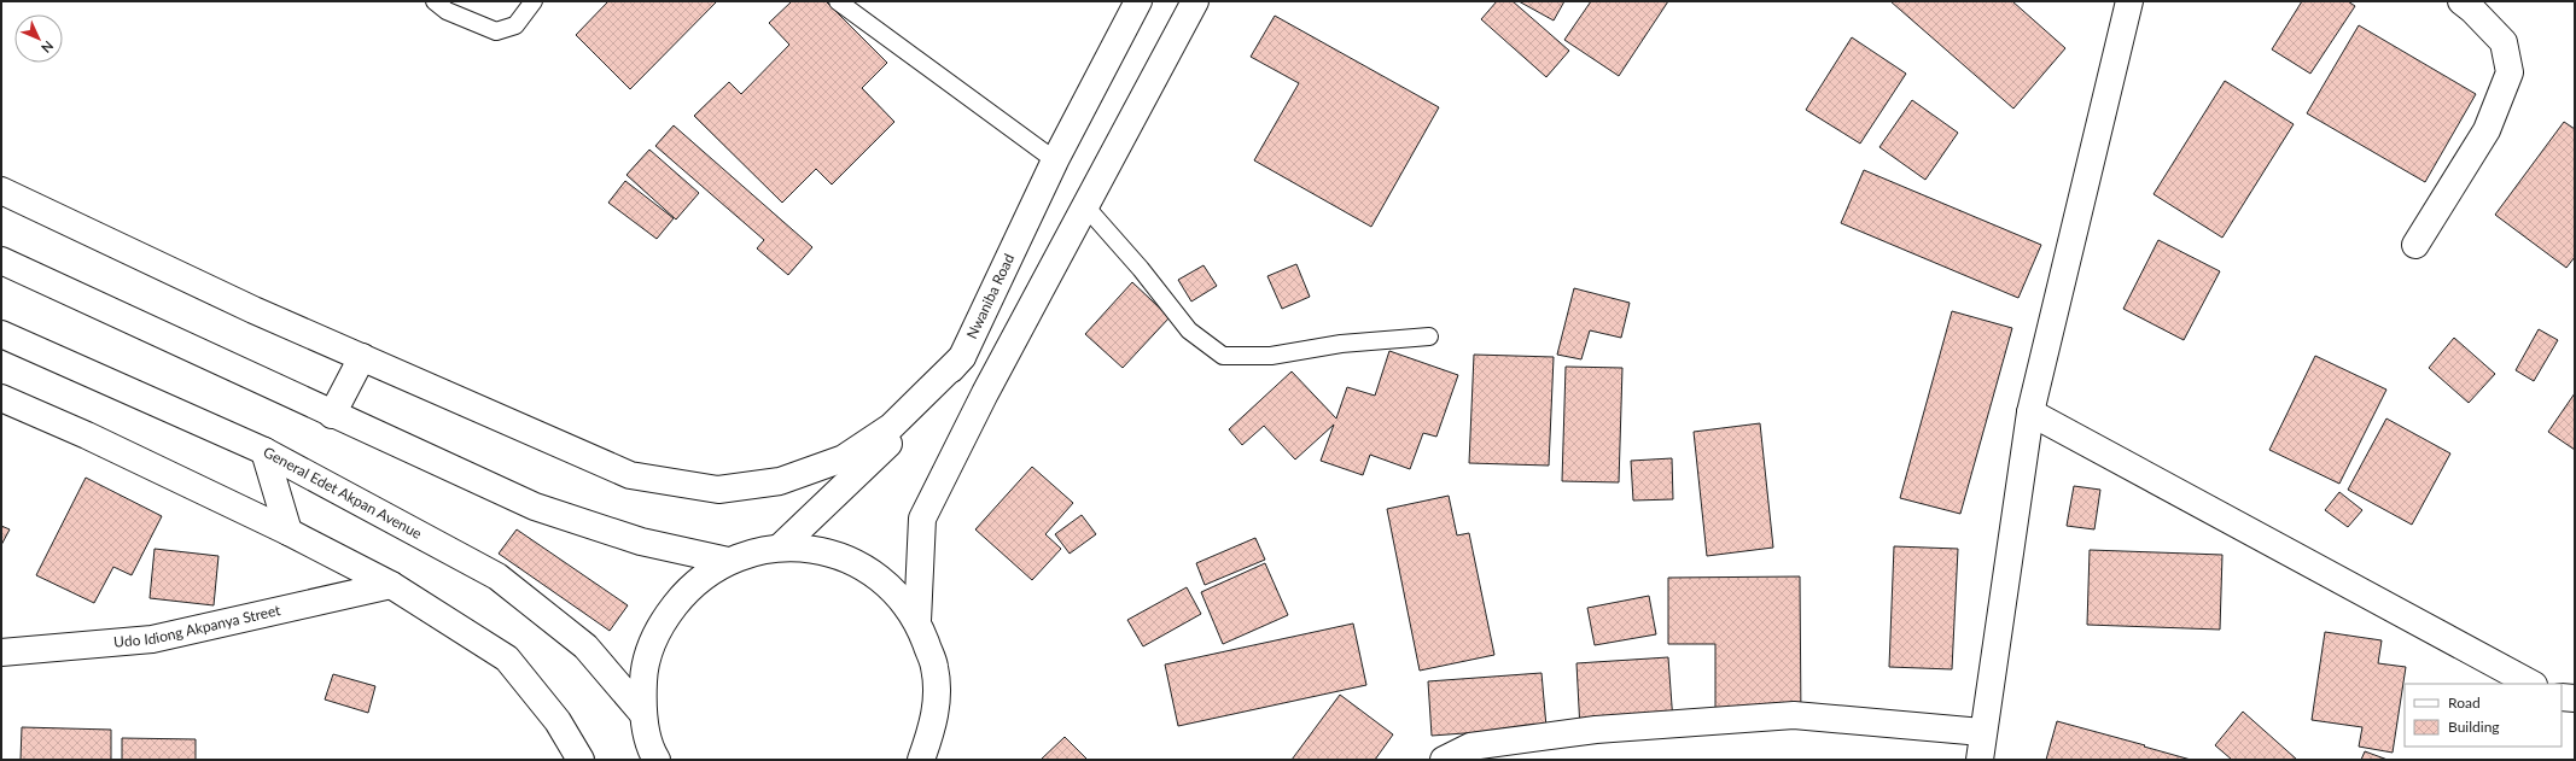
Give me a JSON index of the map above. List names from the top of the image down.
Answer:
{
  "streets": {
    "street": ["Nwaniba Road", "General Edet Akpan Avenue", "Udo Idiong Akpanya Street"]
  },
  "legend": ["Road", "Building"],
  "north": "bottom right"
}
